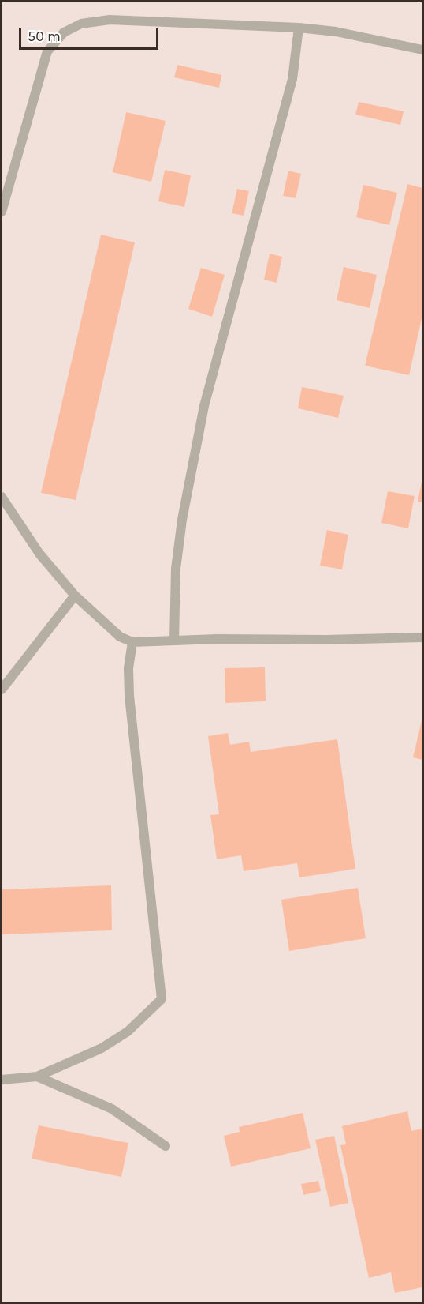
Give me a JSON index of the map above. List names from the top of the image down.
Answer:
{
  "scale_bar": "50 m"
}
